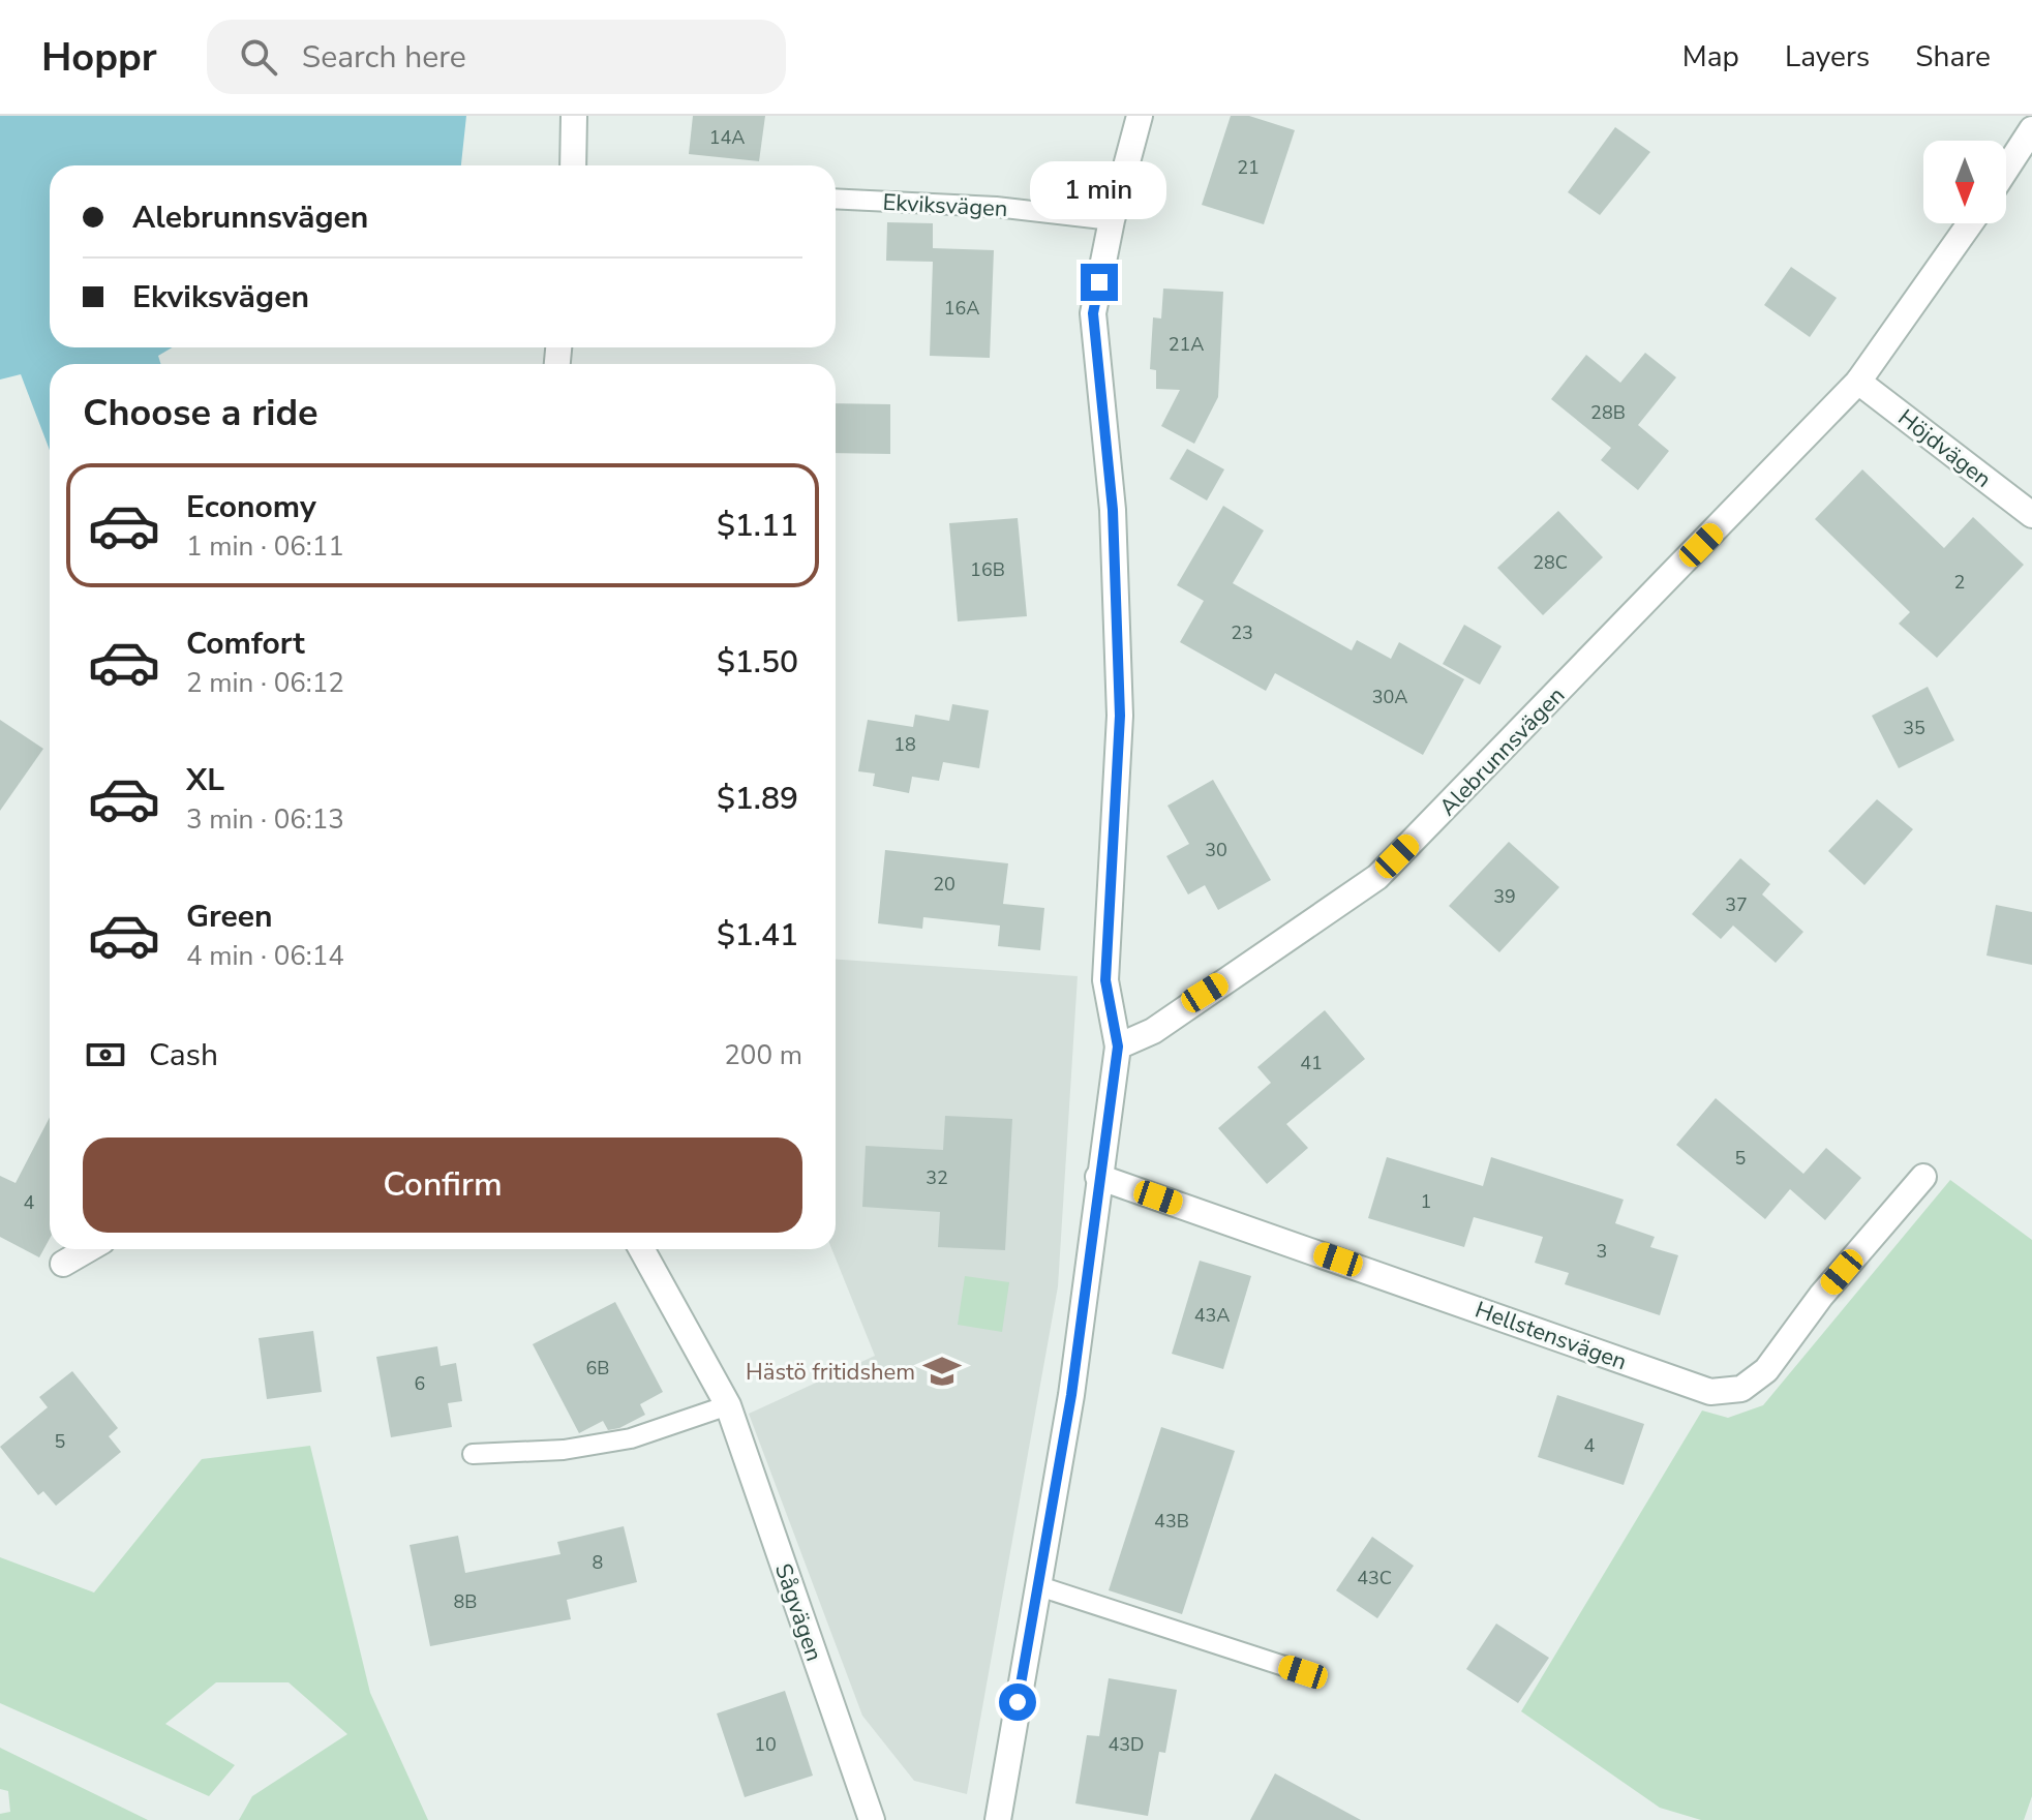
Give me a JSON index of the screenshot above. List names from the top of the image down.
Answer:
{
  "streets": {
    "street": [
      "Höjdvägen",
      "Alebrunnsvägen",
      "Hellstensvägen",
      "Sågvägen"
    ],
    "lane": ["Ekviksvägen"]
  },
  "crossings": [
    ["Höjdvägen", "Alebrunnsvägen"]
  ],
  "places": {
    "school or university": ["Hästö fritidshem"]
  },
  "house_numbers": [
    "14A",
    "21",
    "16A",
    "21A",
    "28B",
    "28C",
    "16B",
    "2",
    "23",
    "30A",
    "35",
    "18",
    "30",
    "20",
    "39",
    "37",
    "41",
    "5",
    "32",
    "1",
    "4",
    "3",
    "43A",
    "6B",
    "6",
    "5",
    "4",
    "43B",
    "8",
    "43C",
    "8B",
    "10",
    "43D"
  ],
  "north": "bottom",
  "page": {
    "header": "Hoppr",
    "search": "Search here",
    "nav": ["Map", "Layers", "Share"],
    "bubble": "1 min",
    "banner": ["Alebrunnsvägen", "Ekviksvägen"],
    "heading": "Choose a ride",
    "list": [
      {
        "name": "Economy",
        "note": "1 min · 06:11",
        "value": "$1.11"
      },
      {
        "name": "Comfort",
        "note": "2 min · 06:12",
        "value": "$1.50"
      },
      {
        "name": "XL",
        "note": "3 min · 06:13",
        "value": "$1.89"
      },
      {
        "name": "Green",
        "note": "4 min · 06:14",
        "value": "$1.41"
      }
    ],
    "pay": ["Cash", "200 m"],
    "buttons": "Confirm"
  }
}
